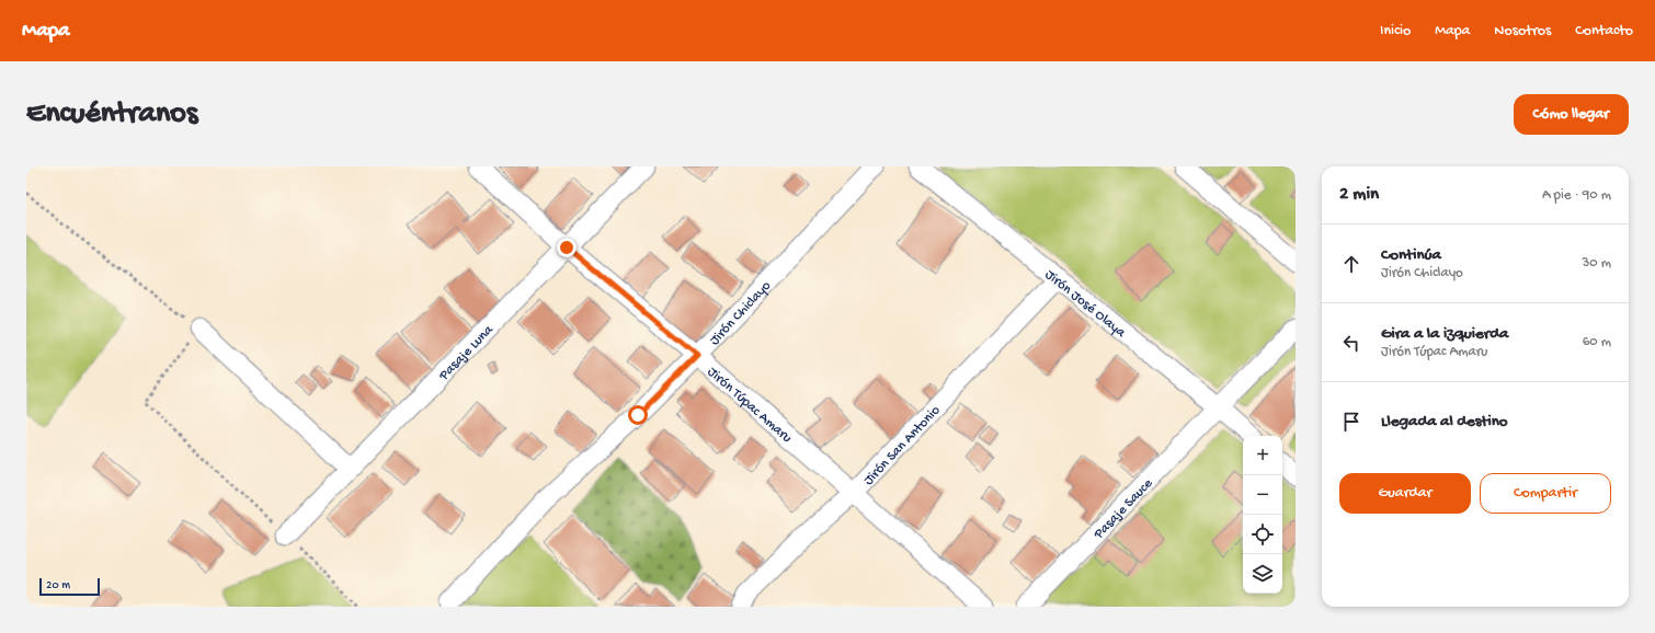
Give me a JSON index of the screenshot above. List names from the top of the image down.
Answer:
{
  "streets": {
    "street": [
      "Jirón José Olaya",
      "Jirón Chiclayo",
      "Pasaje Luna",
      "Jirón Túpac Amaru",
      "Jirón San Antonio",
      "Pasaje Sauce"
    ]
  },
  "crossings": [
    ["Jirón José Olaya", "Jirón San Antonio"],
    ["Jirón José Olaya", "Pasaje Sauce"],
    ["Jirón Chiclayo", "Jirón Túpac Amaru"],
    ["Pasaje Luna", "Jirón Túpac Amaru"],
    ["Jirón Túpac Amaru", "Jirón San Antonio"]
  ],
  "scale_bar": "20 m",
  "page": {
    "header": "Mapa",
    "nav": [
      "Inicio",
      "Mapa",
      "Nosotros",
      "Contacto"
    ],
    "buttons": [
      "Cómo llegar",
      ["Guardar", "Compartir"]
    ],
    "title": "Encuéntranos",
    "heading": ["2 min", "A pie · 90 m"],
    "list": [
      ["Continúa", "Jirón Chiclayo", "30 m"],
      ["Gira a la izquierda", "Jirón Túpac Amaru", "60 m"],
      "Llegada al destino"
    ],
    "map_buttons": ["+", "−"],
    "scale": "20 m"
  }
}
